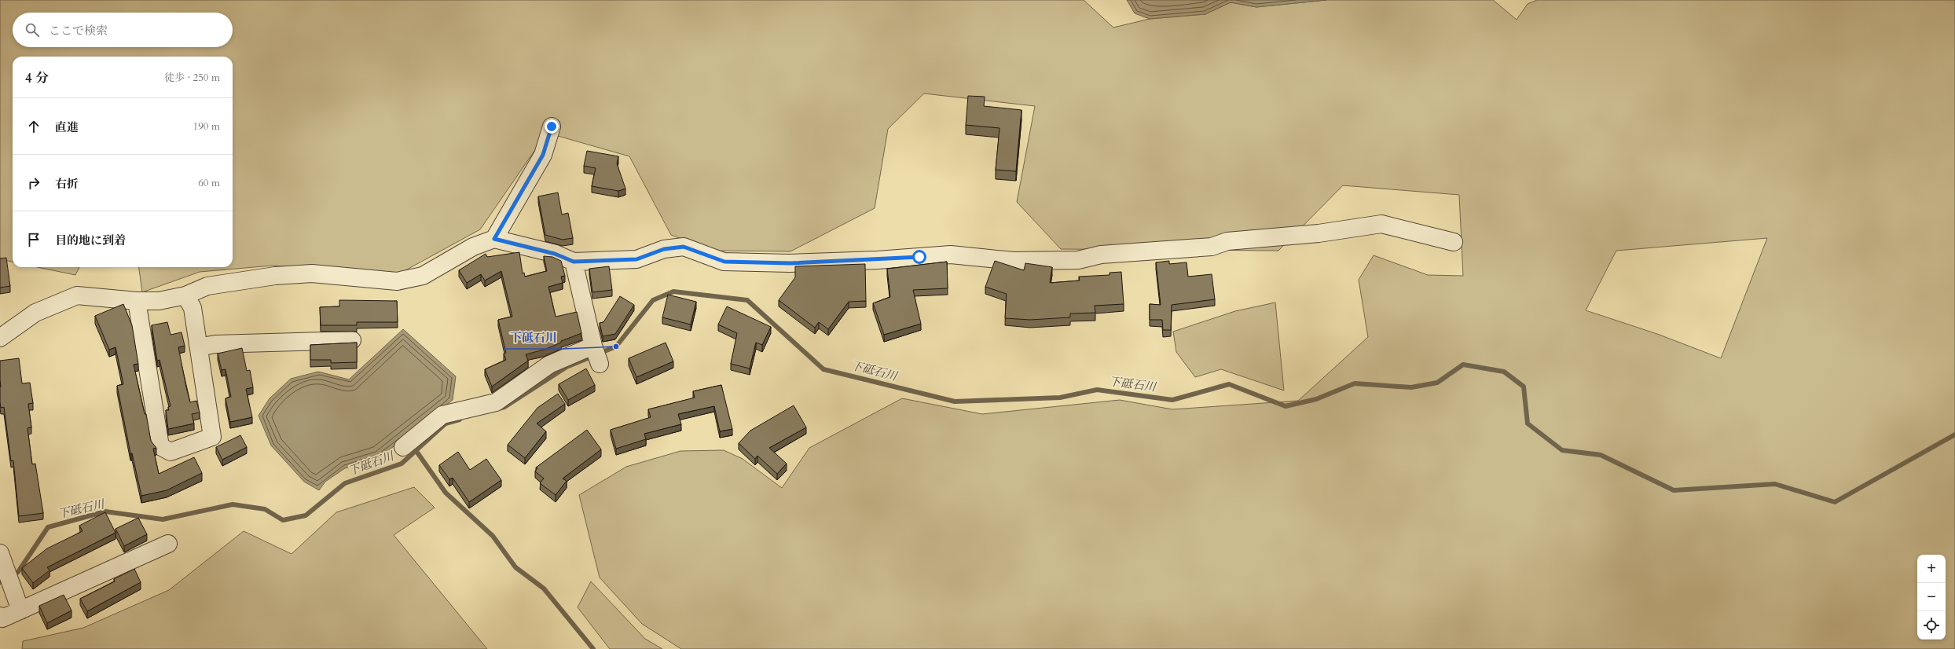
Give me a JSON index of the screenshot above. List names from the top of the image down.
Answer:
{
  "water": ["下砥石川"],
  "places": ["下砥石川"],
  "page": {
    "search": "ここで検索",
    "heading": ["4 分", "徒歩 · 250 m"],
    "list": [
      ["直進", "190 m"],
      ["右折", "60 m"],
      "目的地に到着"
    ],
    "map_buttons": ["+", "−"]
  }
}
